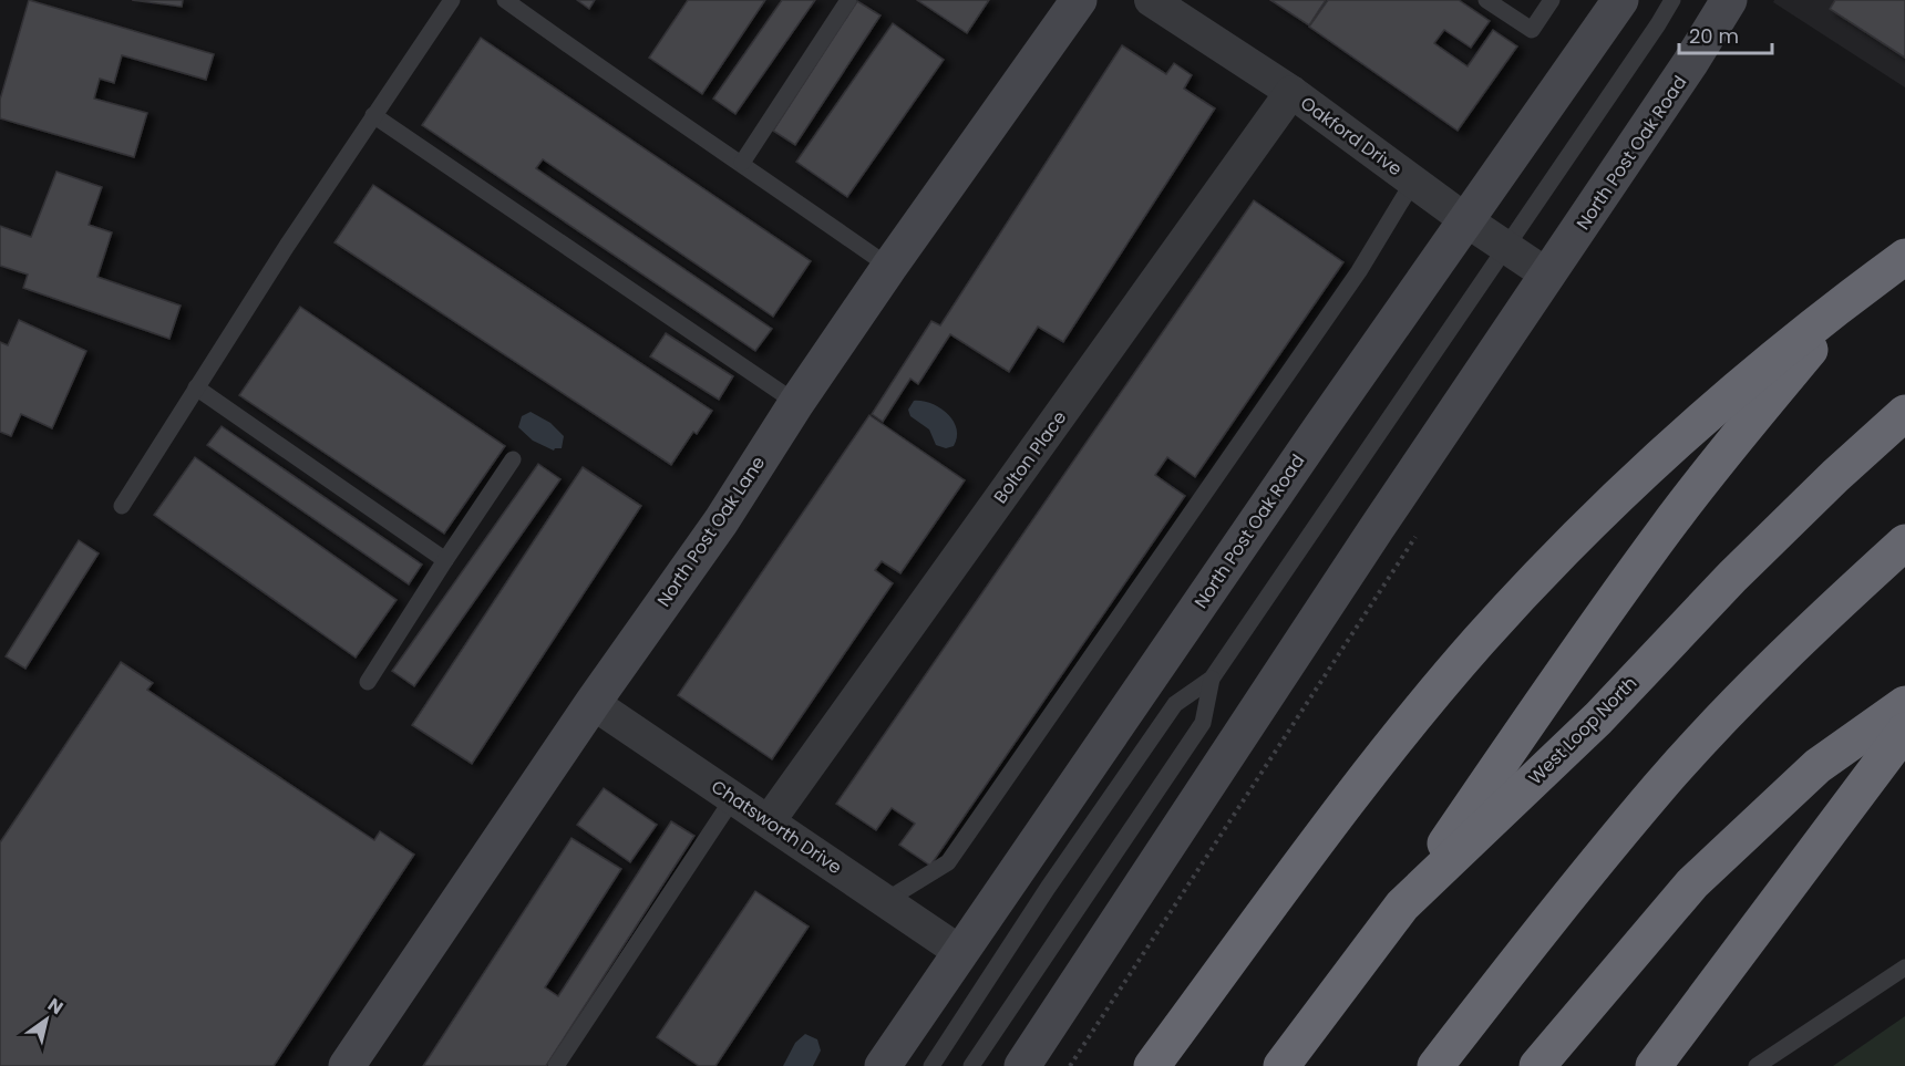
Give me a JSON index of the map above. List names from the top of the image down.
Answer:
{
  "streets": {
    "highway": ["West Loop North"],
    "main road": ["North Post Oak Road", "North Post Oak Lane"],
    "street": ["Oakford Drive", "Bolton Place", "Chatsworth Drive"]
  },
  "crossings": [
    ["Oakford Drive", "North Post Oak Road"],
    ["Oakford Drive", "Bolton Place"],
    ["North Post Oak Road", "Chatsworth Drive"],
    ["Bolton Place", "Chatsworth Drive"],
    ["North Post Oak Lane", "Chatsworth Drive"]
  ],
  "scale_bar": "20 m",
  "north": "top right"
}
